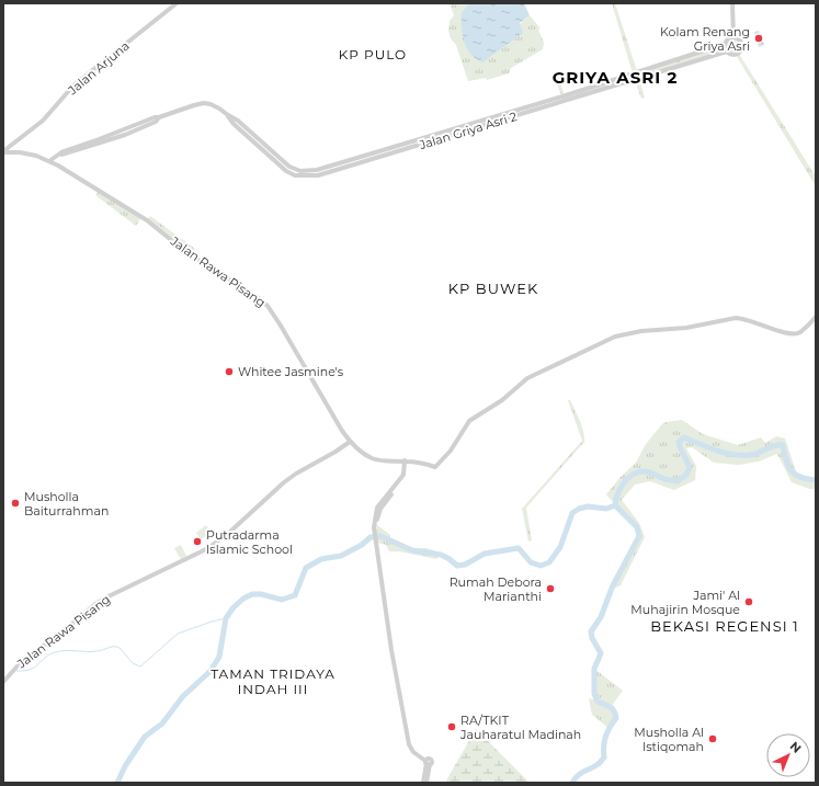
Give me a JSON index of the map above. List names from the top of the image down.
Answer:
{
  "streets": {
    "street": ["Jalan Arjuna", "Jalan Griya Asri 2", "Jalan Rawa Pisang"]
  },
  "crossings": [
    ["Jalan Arjuna", "Jalan Rawa Pisang"],
    ["Jalan Griya Asri 2", "Jalan Rawa Pisang"]
  ],
  "districts": [
    "KP PULO",
    "GRIYA ASRI 2",
    "KP BUWEK",
    "BEKASI REGENSI 1",
    "TAMAN TRIDAYA INDAH III"
  ],
  "places": [
    "Kolam Renang Griya Asri",
    "Whitee Jasmine's",
    "Musholla Baiturrahman",
    "Putradarma Islamic School",
    "Rumah Debora Marianthi",
    "Jami' Al Muhajirin Mosque",
    "RA/TKIT Jauharatul Madinah",
    "Musholla Al Istiqomah"
  ],
  "north": "top right"
}
